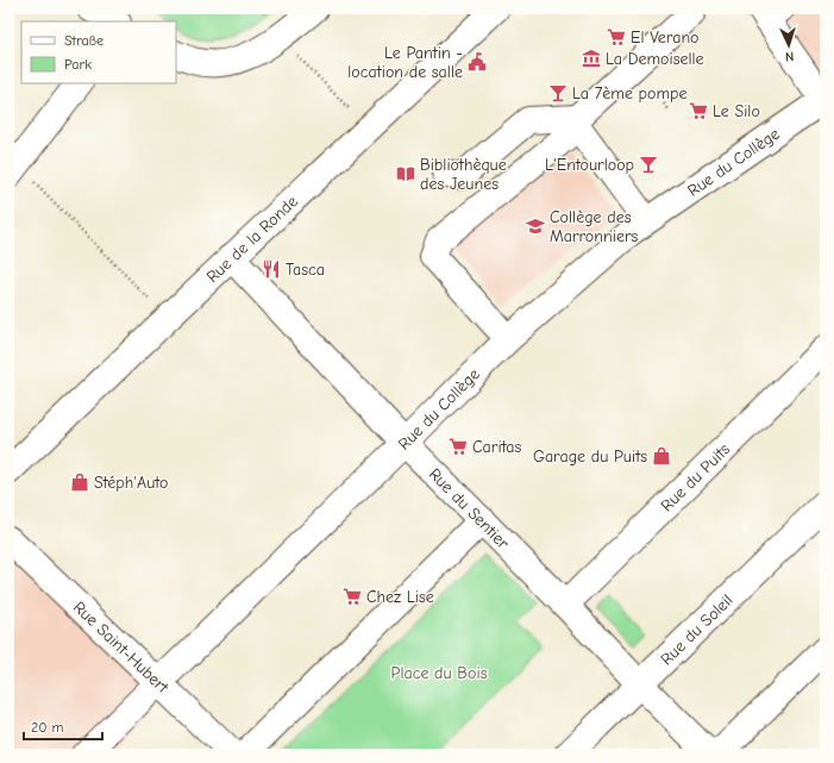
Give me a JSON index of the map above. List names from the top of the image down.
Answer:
{
  "streets": {
    "street": [
      "Rue du Collège",
      "Rue de la Ronde",
      "Rue du Puits",
      "Rue du Sentier",
      "Rue du Soleil",
      "Rue Saint-Hubert"
    ]
  },
  "crossings": [
    ["Rue du Collège", "Rue du Sentier"],
    ["Rue du Collège", "Rue Saint-Hubert"],
    ["Rue de la Ronde", "Rue du Sentier"],
    ["Rue du Puits", "Rue du Sentier"],
    ["Rue du Sentier", "Rue du Soleil"]
  ],
  "parks": ["Place du Bois"],
  "places": {
    "supermarket": [
      "El Verano",
      "Le Silo",
      "Caritas",
      "Chez Lise"
    ],
    "museum": ["La Demoiselle"],
    "public building": ["Le Pantin - location de salle"],
    "bar": ["La 7ème pompe", "L'Entourloop"],
    "library": ["Bibliothèque des Jeunes"],
    "school or university": ["Collège des Marronniers"],
    "restaurant": ["Tasca"],
    "shop": ["Garage du Puits", "Stéph'Auto"]
  },
  "legend": ["Straße", "Park"],
  "scale_bar": "20 m",
  "north": "bottom"
}
